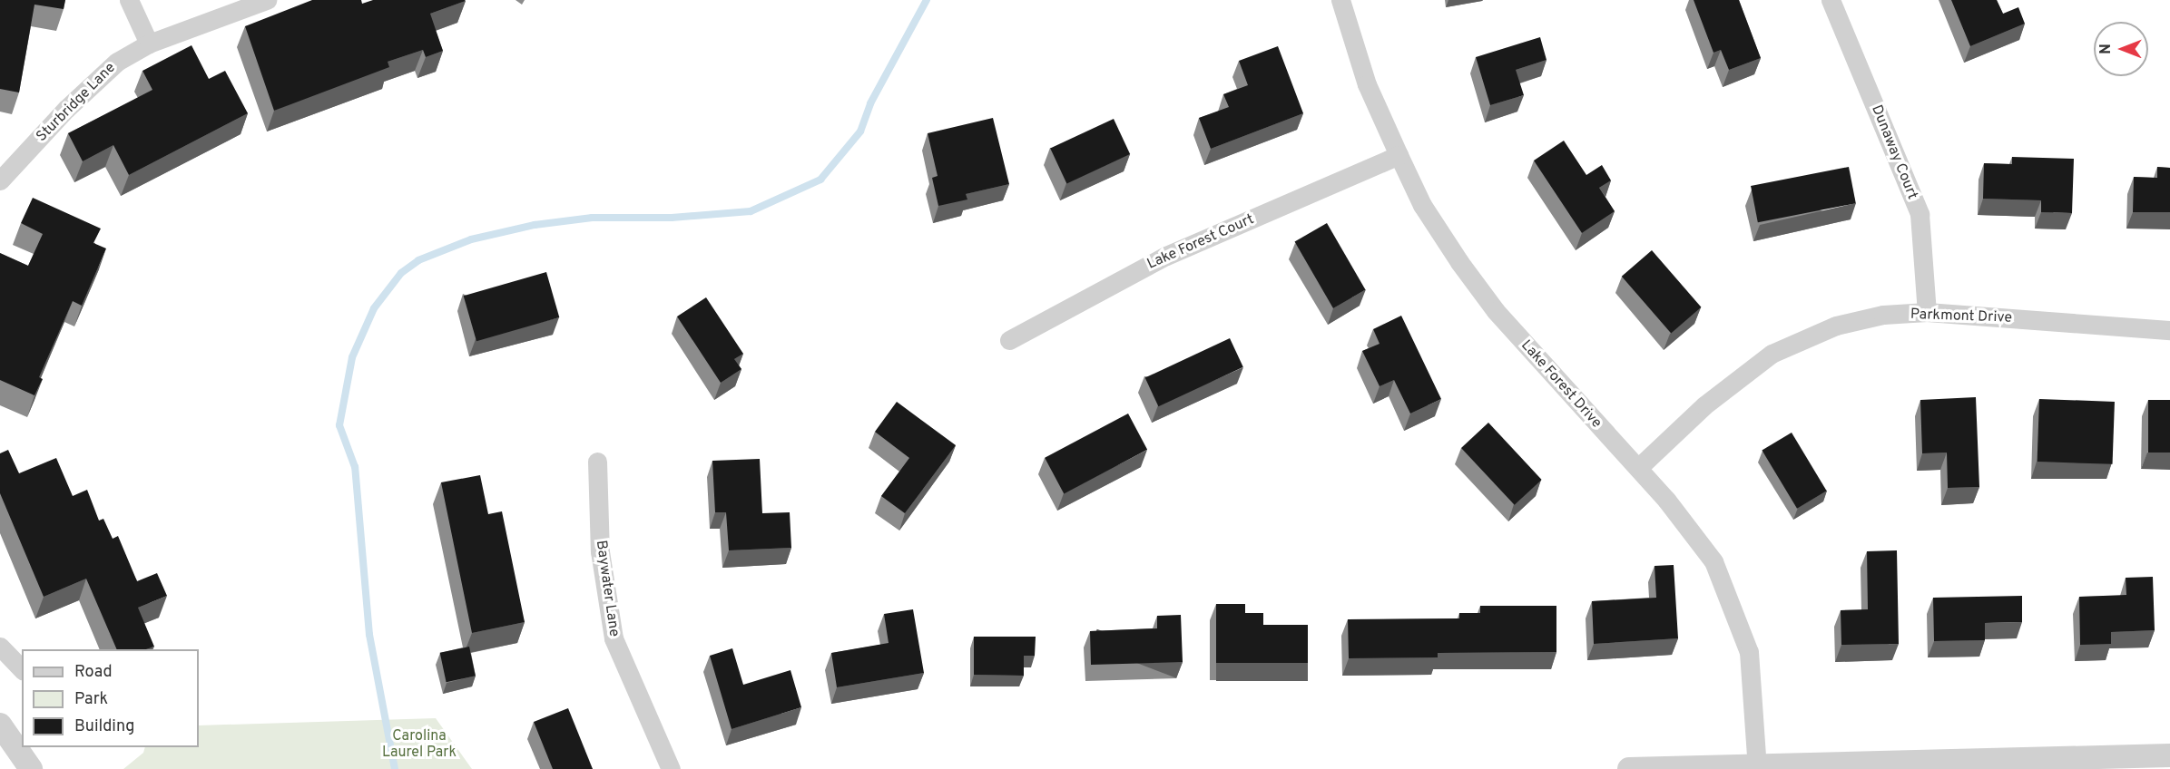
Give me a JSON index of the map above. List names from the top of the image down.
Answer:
{
  "streets": {
    "street": [
      "Sturbridge Lane",
      "Dunaway Court",
      "Lake Forest Court",
      "Parkmont Drive",
      "Lake Forest Drive",
      "Baywater Lane"
    ]
  },
  "crossings": [
    ["Dunaway Court", "Parkmont Drive"],
    ["Lake Forest Court", "Lake Forest Drive"],
    ["Parkmont Drive", "Lake Forest Drive"]
  ],
  "parks": ["Carolina Laurel Park"],
  "legend": ["Road", "Park", "Building"],
  "north": "left"
}
